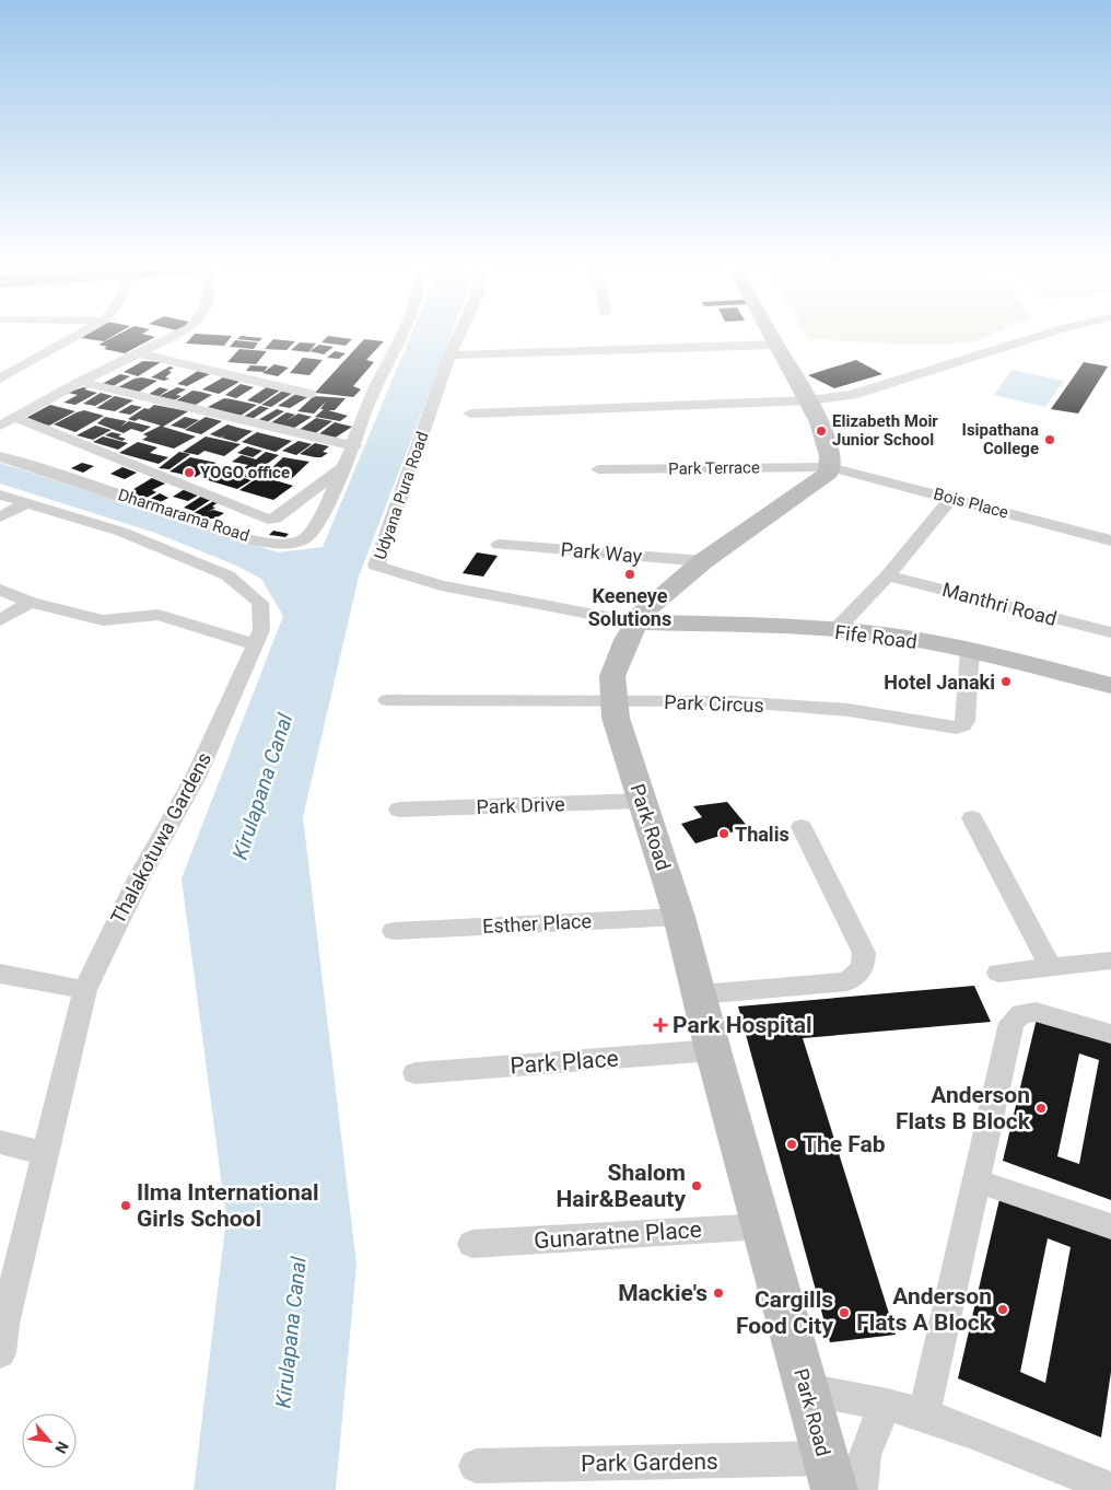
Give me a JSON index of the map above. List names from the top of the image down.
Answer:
{
  "streets": {
    "main road": ["Fife Road", "Park Road"],
    "street": [
      "Park Terrace",
      "Udyana Pura Road",
      "Bois Place",
      "Dharmarama Road",
      "Park Way",
      "Manthri Road",
      "Park Circus",
      "Park Drive",
      "Thalakotuwa Gardens",
      "Esther Place",
      "Park Place",
      "Gunaratne Place",
      "Park Gardens"
    ]
  },
  "crossings": [
    ["Park Terrace", "Bois Place"],
    ["Park Terrace", "Park Road"],
    ["Udyana Pura Road", "Fife Road"],
    ["Udyana Pura Road", "Park Road"],
    ["Bois Place", "Park Road"],
    ["Park Way", "Park Road"],
    ["Fife Road", "Park Circus"],
    ["Fife Road", "Park Road"],
    ["Park Circus", "Park Road"],
    ["Park Drive", "Park Road"],
    ["Park Road", "Esther Place"],
    ["Park Road", "Park Place"],
    ["Park Road", "Gunaratne Place"],
    ["Park Road", "Park Gardens"]
  ],
  "water": ["Kirulapana Canal"],
  "places": {
    "other": [
      "Elizabeth Moir Junior School",
      "Isipathana College",
      "YOGO office",
      "Keeneye Solutions",
      "Hotel Janaki",
      "Thalis",
      "Anderson Flats B Block",
      "The Fab",
      "Shalom Hair&Beauty",
      "Ilma International Girls School",
      "Mackie's",
      "Anderson Flats A Block",
      "Cargills Food City"
    ],
    "health": ["Park Hospital"]
  },
  "north": "bottom right"
}
